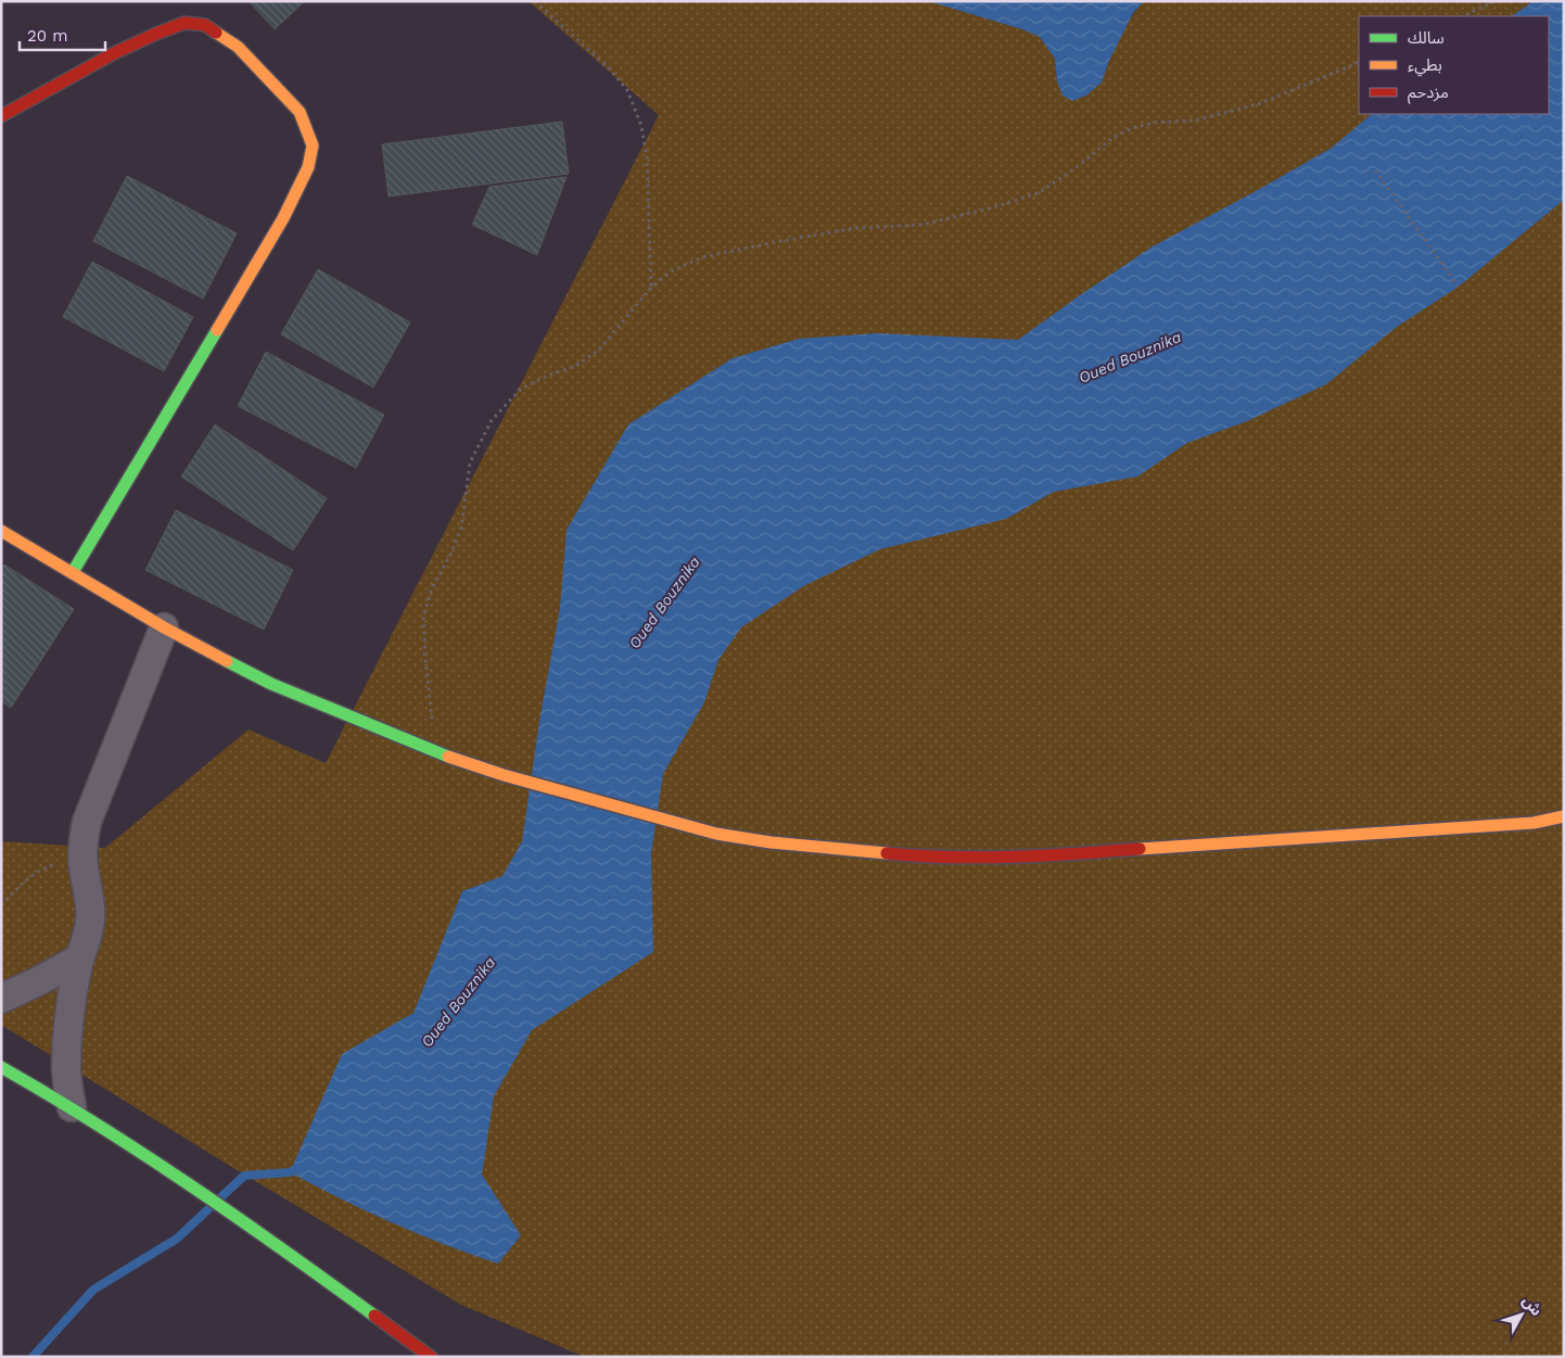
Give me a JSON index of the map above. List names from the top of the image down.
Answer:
{
  "water": ["Oued Bouznika"],
  "legend": ["سالك", "بطيء", "مزدحم"],
  "scale_bar": "20 m",
  "north": "top right"
}
